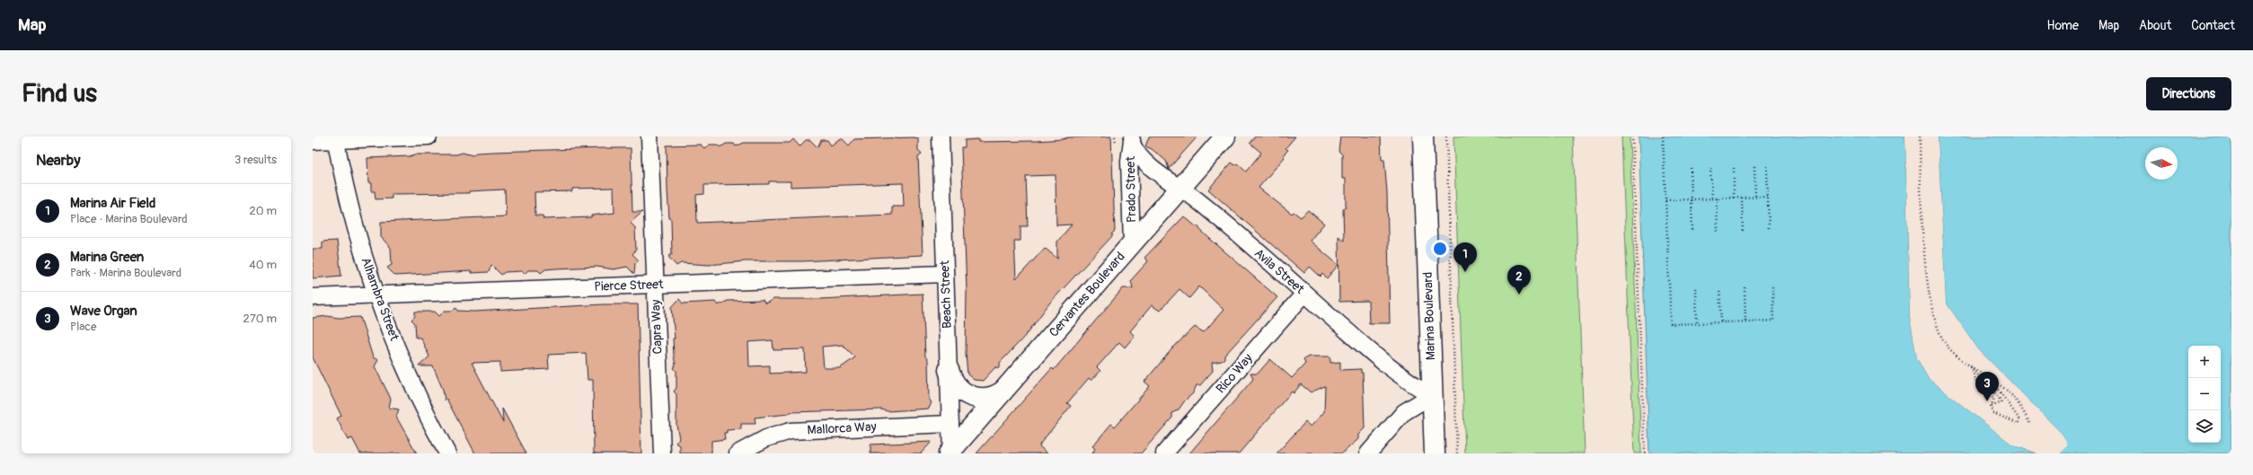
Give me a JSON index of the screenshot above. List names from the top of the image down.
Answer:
{
  "streets": {
    "street": [
      "Prado Street",
      "Avila Street",
      "Pierce Street",
      "Beach Street",
      "Cervantes Boulevard",
      "Alhambra Street",
      "Marina Boulevard",
      "Capra Way",
      "Rico Way",
      "Mallorca Way"
    ]
  },
  "crossings": [
    ["Prado Street", "Avila Street"],
    ["Prado Street", "Cervantes Boulevard"],
    ["Avila Street", "Cervantes Boulevard"],
    ["Avila Street", "Marina Boulevard"],
    ["Avila Street", "Rico Way"],
    ["Pierce Street", "Beach Street"],
    ["Pierce Street", "Alhambra Street"],
    ["Pierce Street", "Capra Way"],
    ["Beach Street", "Cervantes Boulevard"],
    ["Beach Street", "Mallorca Way"]
  ],
  "north": "right",
  "page": {
    "header": "Map",
    "nav": [
      "Home",
      "Map",
      "About",
      "Contact"
    ],
    "buttons": "Directions",
    "title": "Find us",
    "heading": ["Nearby", "3 results"],
    "list": [
      {
        "mark": "1",
        "name": "Marina Air Field",
        "note": "Place · Marina Boulevard",
        "value": "20 m"
      },
      {
        "mark": "2",
        "name": "Marina Green",
        "note": "Park · Marina Boulevard",
        "value": "40 m"
      },
      {
        "mark": "3",
        "name": "Wave Organ",
        "note": "Place",
        "value": "270 m"
      }
    ],
    "pins": ["1", "2", "3"],
    "map_buttons": ["+", "−"]
  }
}
